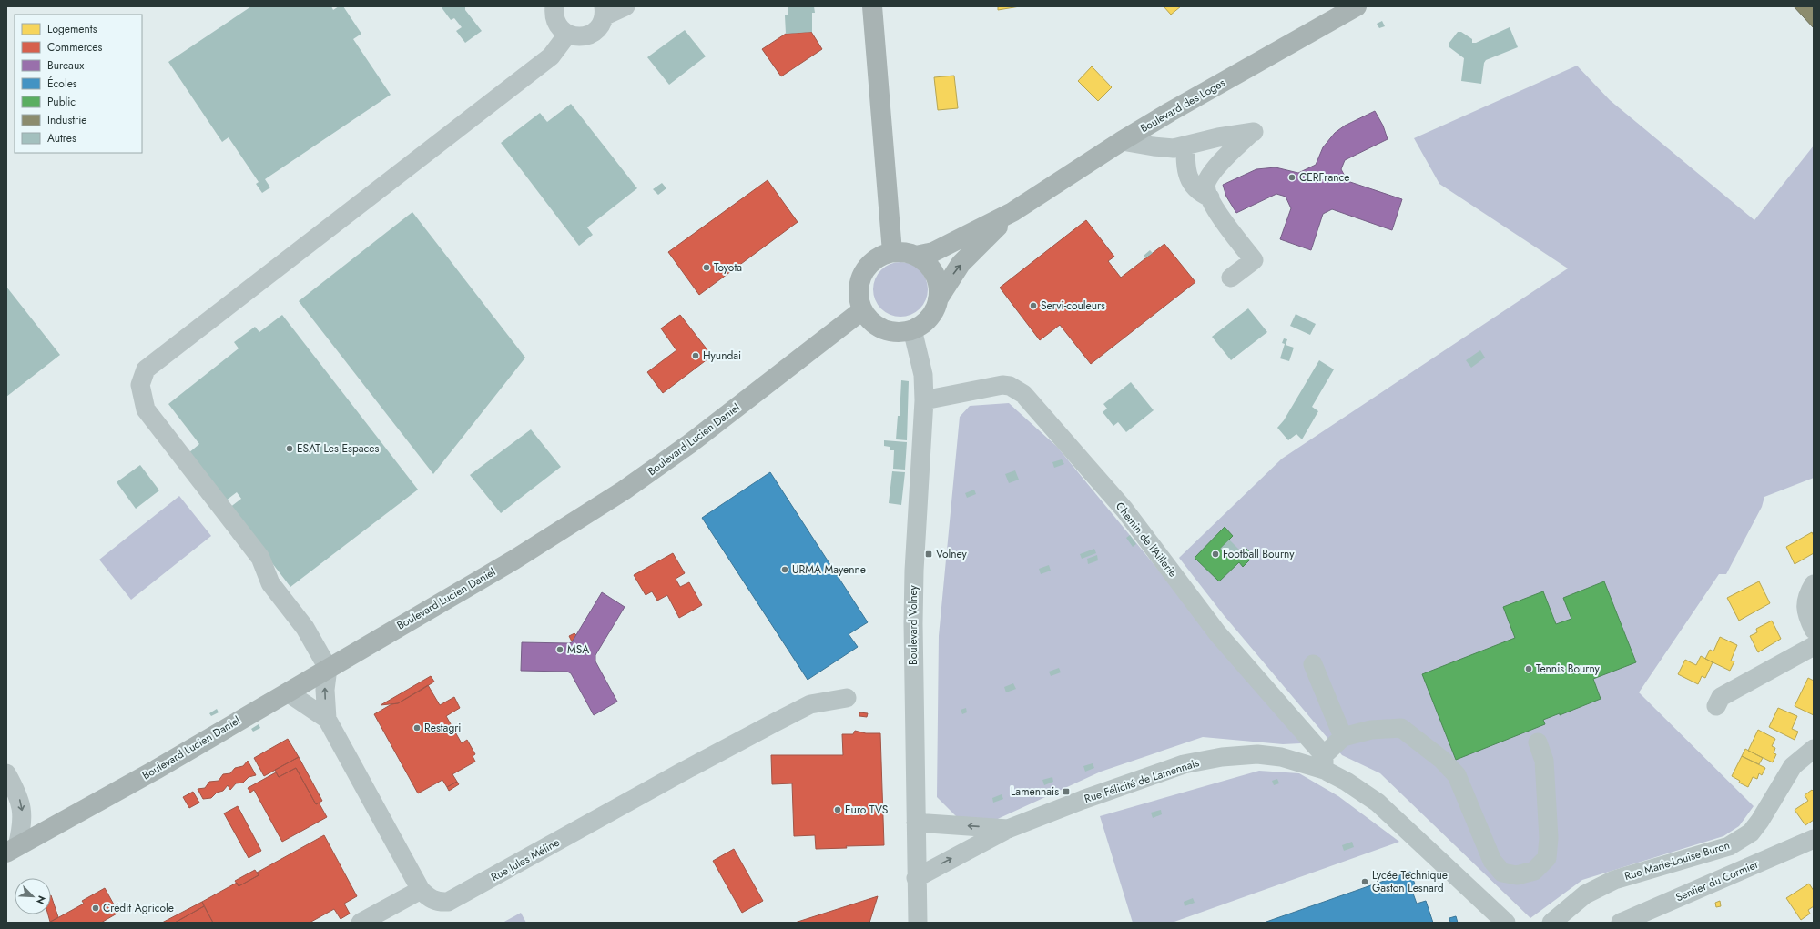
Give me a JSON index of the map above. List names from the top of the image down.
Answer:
{
  "streets": {
    "main road": ["Boulevard des Loges", "Boulevard Lucien Daniel"],
    "street": [
      "Chemin de l'Aillerie",
      "Boulevard Volney",
      "Rue Félicité de Lamennais",
      "Rue Jules Méline",
      "Rue Marie-Louise Buron",
      "Sentier du Cormier"
    ]
  },
  "crossings": [
    ["Boulevard des Loges", "Boulevard Lucien Daniel"],
    ["Boulevard des Loges", "Boulevard Volney"],
    ["Boulevard Lucien Daniel", "Boulevard Volney"],
    ["Boulevard Lucien Daniel", "Rue Jules Méline"],
    ["Chemin de l'Aillerie", "Boulevard Volney"],
    ["Chemin de l'Aillerie", "Rue Félicité de Lamennais"],
    ["Boulevard Volney", "Rue Félicité de Lamennais"]
  ],
  "places": {
    "other": [
      "CERFrance",
      "Toyota",
      "Servi-couleurs",
      "Hyundai",
      "ESAT Les Espaces",
      "Football Bourny",
      "URMA Mayenne",
      "MSA",
      "Tennis Bourny",
      "Restagri",
      "Euro TVS",
      "Lycée Technique Gaston Lesnard",
      "Crédit Agricole"
    ],
    "transit": ["Volney", "Lamennais"]
  },
  "legend": [
    "Logements",
    "Commerces",
    "Bureaux",
    "Écoles",
    "Public",
    "Industrie",
    "Autres"
  ],
  "north": "bottom right"
}
